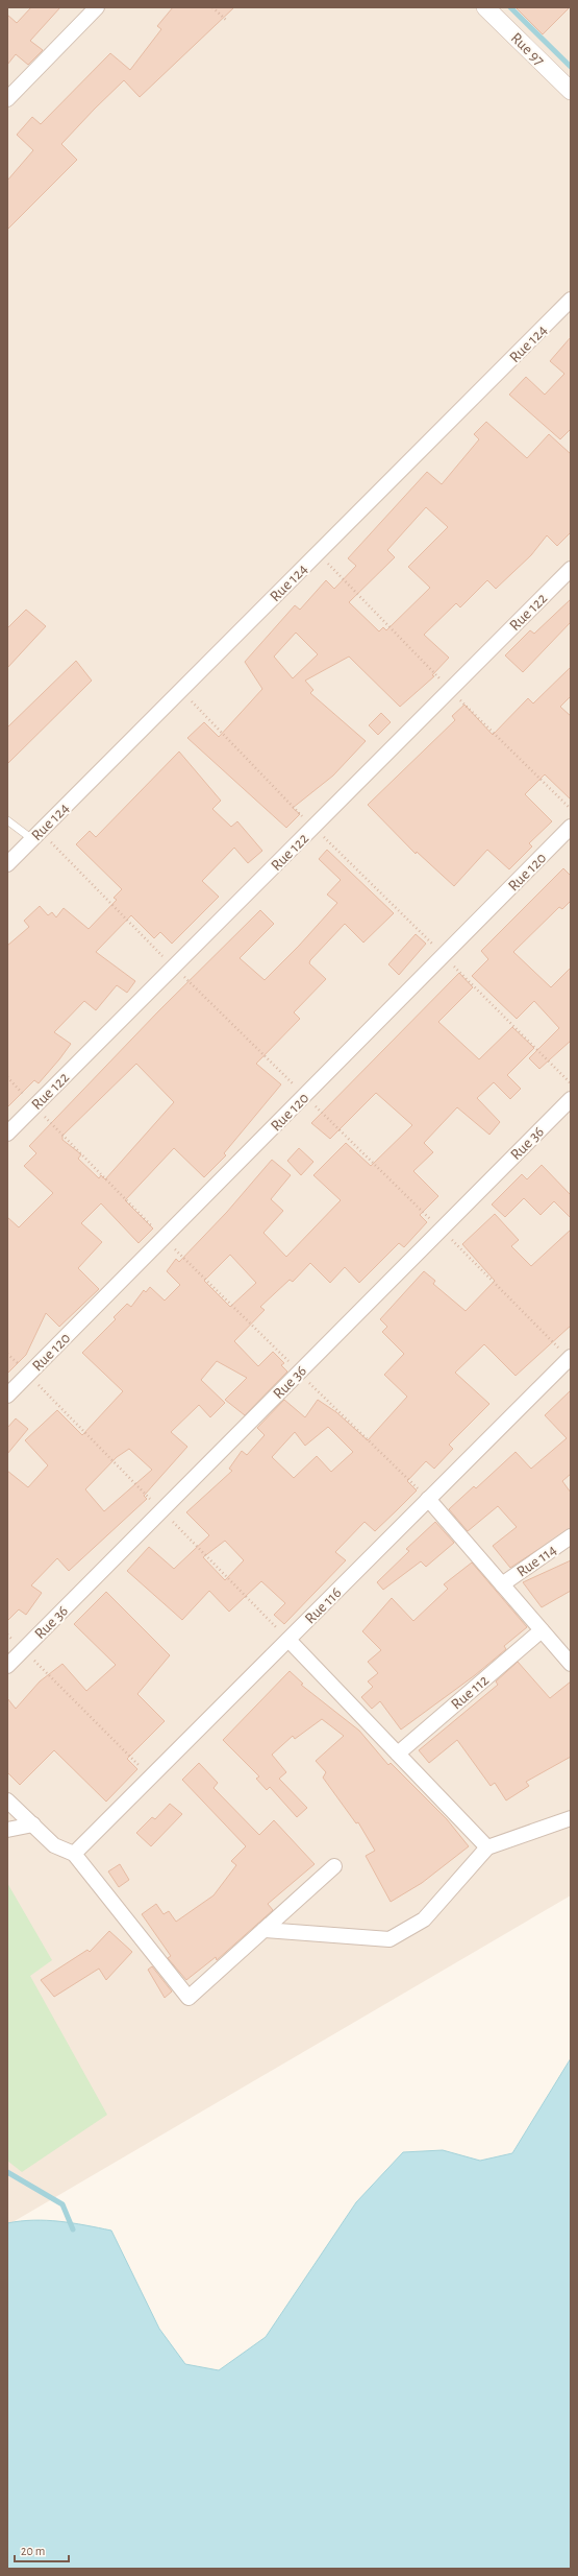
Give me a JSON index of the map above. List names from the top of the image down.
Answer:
{
  "streets": {
    "street": [
      "Rue 97",
      "Rue 124",
      "Rue 122",
      "Rue 120",
      "Rue 36",
      "Rue 114",
      "Rue 116",
      "Rue 112"
    ]
  },
  "scale_bar": "20 m"
}
